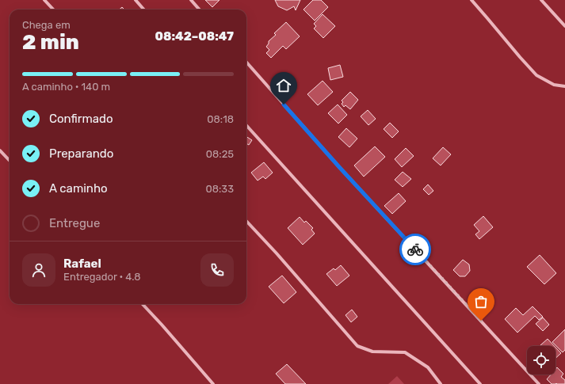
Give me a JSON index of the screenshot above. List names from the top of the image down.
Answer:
{
  "page": {
    "heading": ["2 min", "Chega em", "08:42–08:47"],
    "panel": ["Rafael", "Entregador · 4.8"],
    "bar": "A caminho · 140 m",
    "list": [
      ["Confirmado", "08:18"],
      ["Preparando", "08:25"],
      ["A caminho", "08:33"],
      "Entregue"
    ]
  }
}
